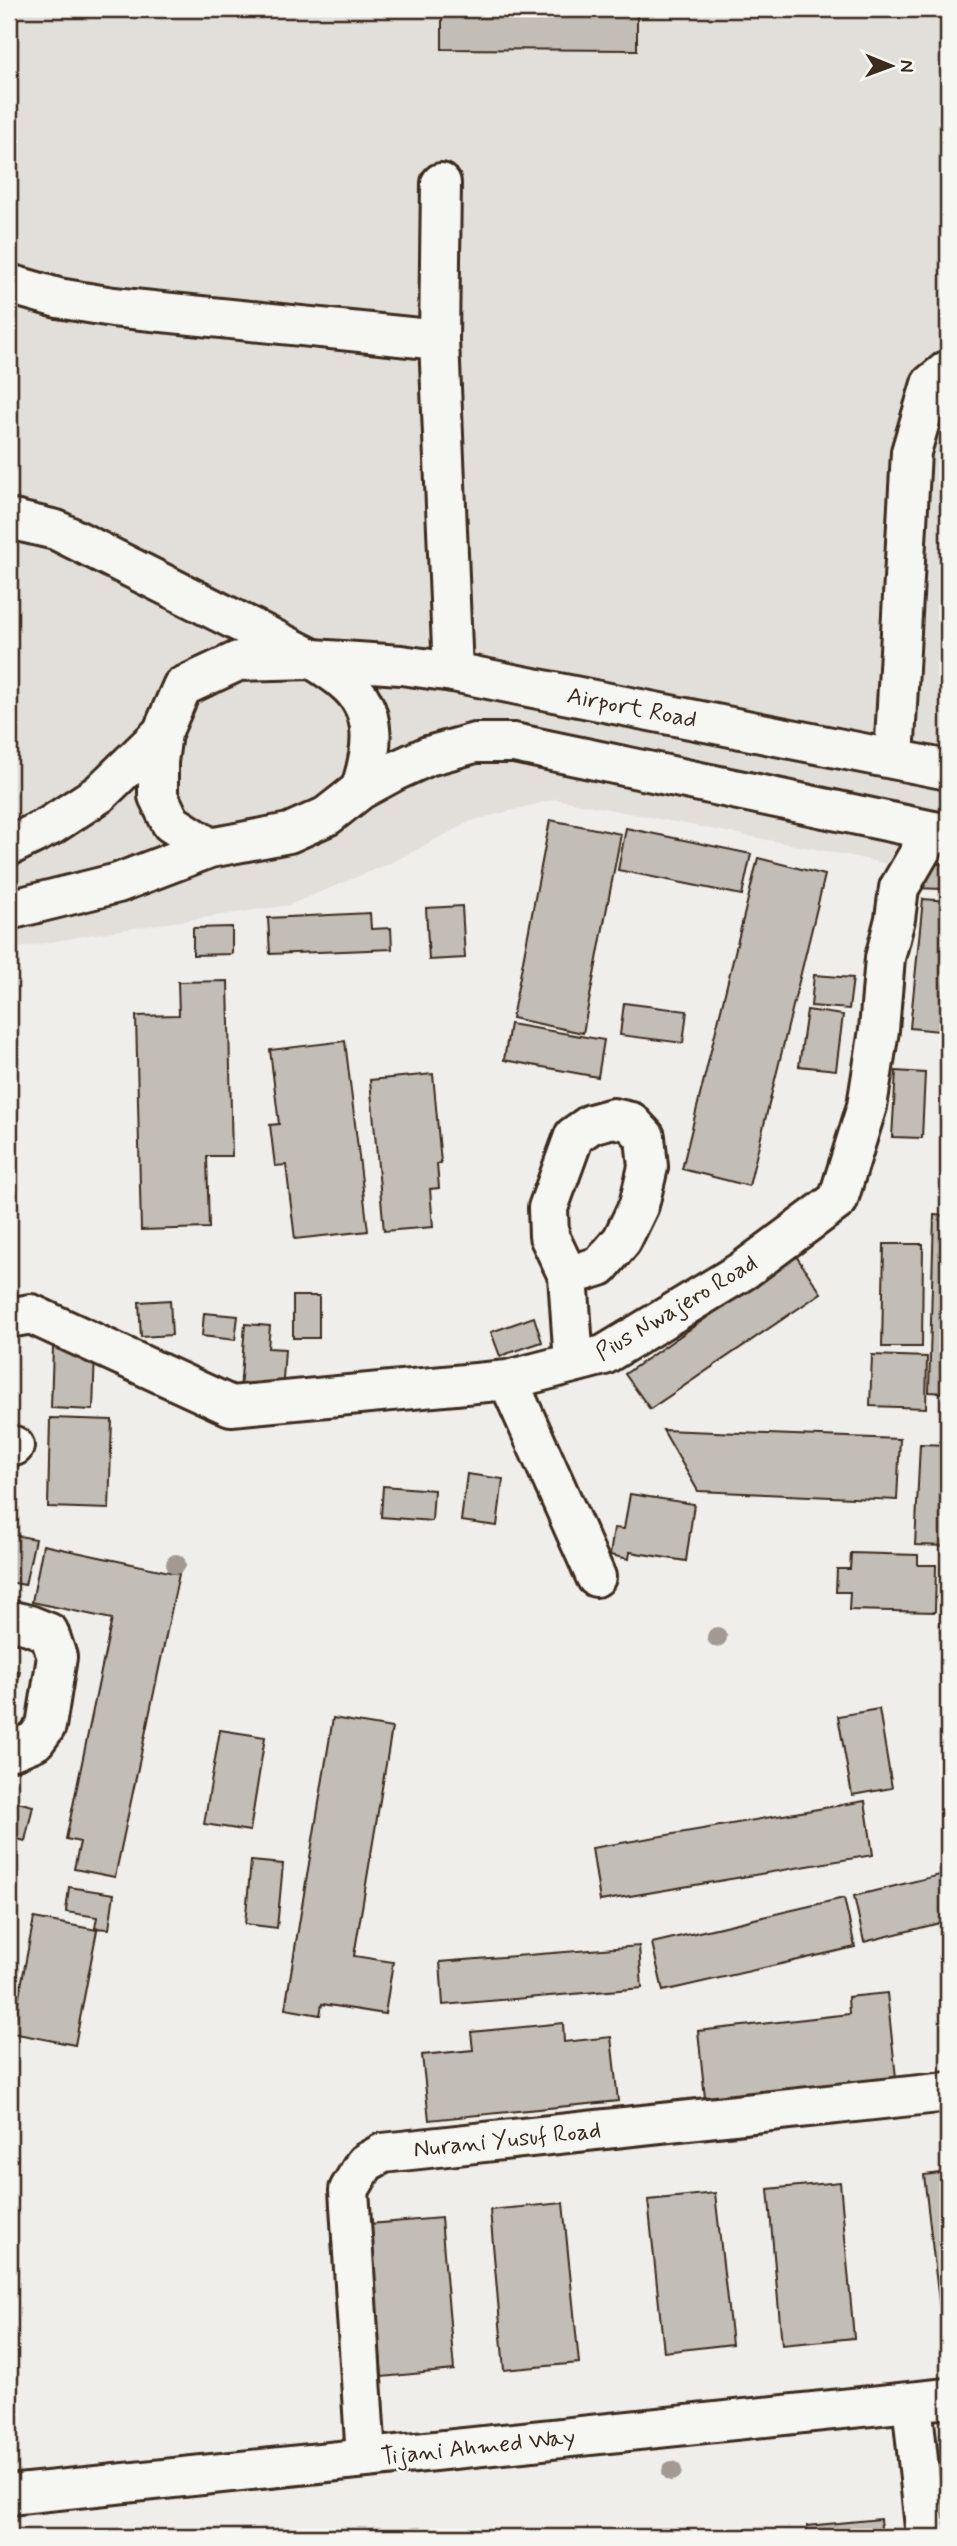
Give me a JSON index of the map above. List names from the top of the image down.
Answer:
{
  "streets": {
    "street": [
      "Airport Road",
      "Pius Nwajero Road",
      "Nurani Yusuf Road",
      "Tijani Ahmed Way"
    ]
  },
  "crossings": [
    ["Nurani Yusuf Road", "Tijani Ahmed Way"]
  ],
  "north": "right"
}
